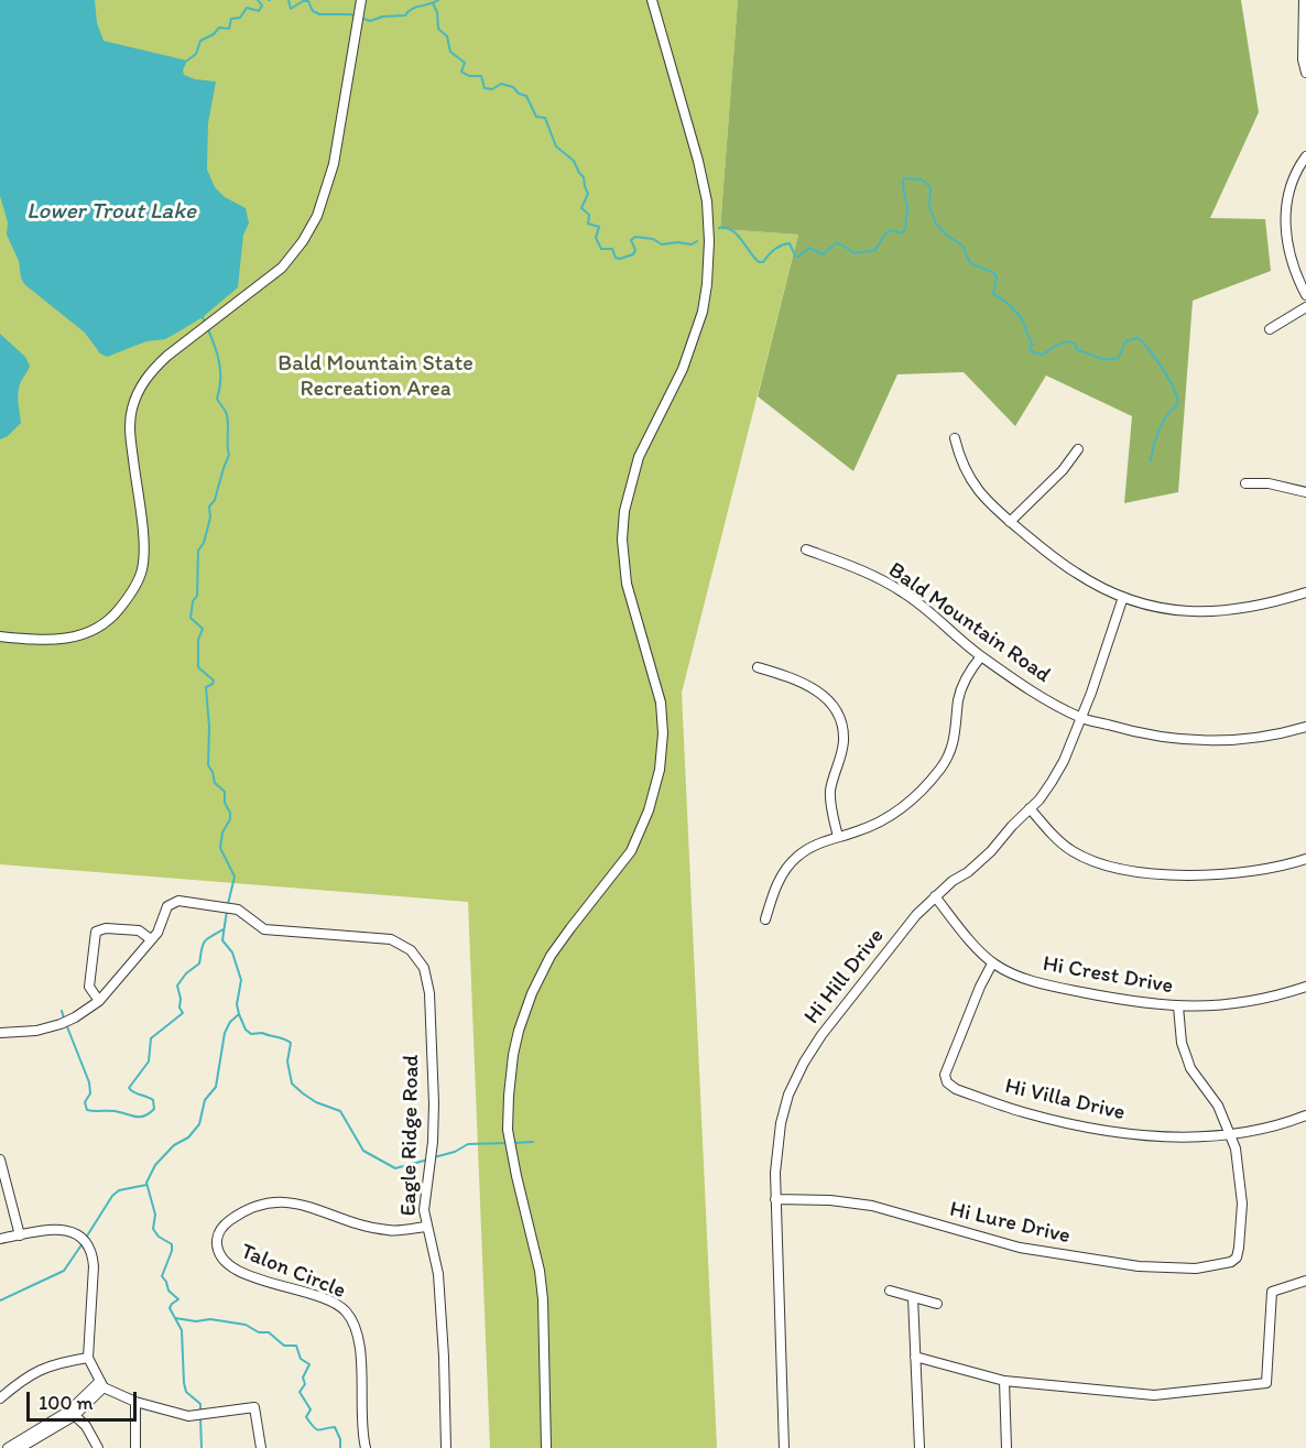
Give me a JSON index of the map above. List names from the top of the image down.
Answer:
{
  "streets": {
    "street": [
      "Bald Mountain Road",
      "Hi Crest Drive",
      "Hi Hill Drive",
      "Hi Villa Drive",
      "Eagle Ridge Road",
      "Hi Lure Drive",
      "Talon Circle"
    ]
  },
  "crossings": [
    ["Bald Mountain Road", "Hi Hill Drive"],
    ["Hi Crest Drive", "Hi Hill Drive"],
    ["Hi Crest Drive", "Hi Villa Drive"],
    ["Hi Hill Drive", "Hi Lure Drive"],
    ["Hi Villa Drive", "Hi Lure Drive"],
    ["Eagle Ridge Road", "Talon Circle"]
  ],
  "water": ["Lower Trout Lake"],
  "parks": ["Bald Mountain State Recreation Area"],
  "scale_bar": "100 m"
}
